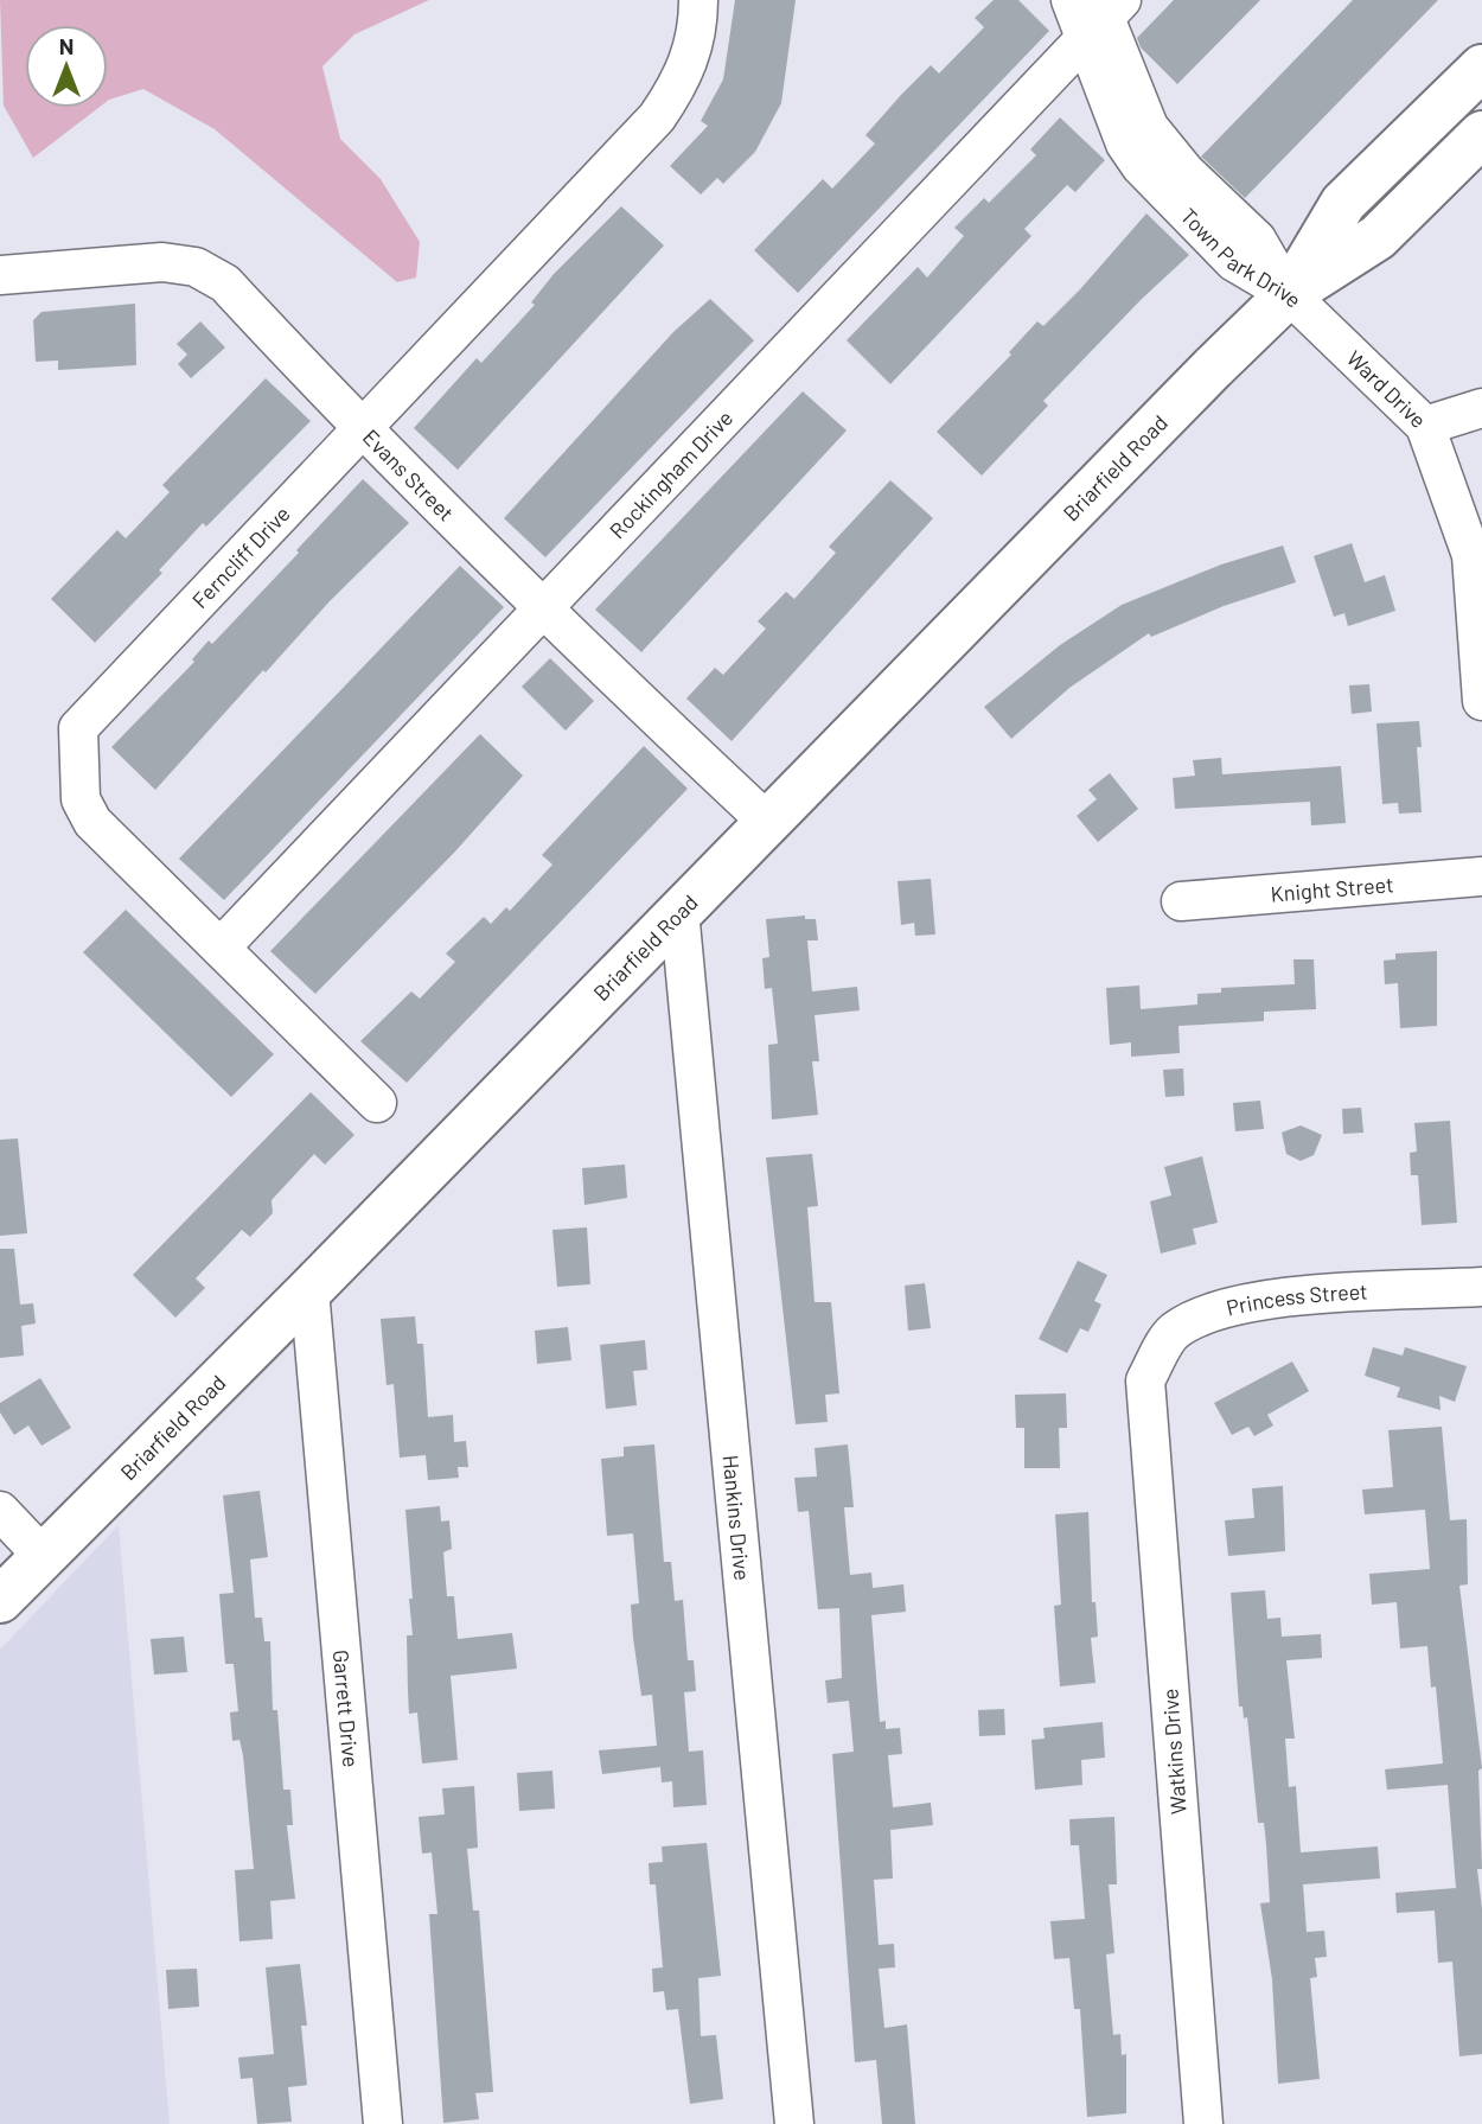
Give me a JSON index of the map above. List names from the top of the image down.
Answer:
{
  "streets": {
    "main road": ["Briarfield Road"],
    "street": [
      "Town Park Drive",
      "Ward Drive",
      "Rockingham Drive",
      "Evans Street",
      "Ferncliff Drive",
      "Knight Street",
      "Princess Street",
      "Hankins Drive",
      "Garrett Drive",
      "Watkins Drive"
    ]
  },
  "crossings": [
    ["Town Park Drive", "Ward Drive"],
    ["Town Park Drive", "Briarfield Road"],
    ["Town Park Drive", "Rockingham Drive"],
    ["Ward Drive", "Briarfield Road"],
    ["Briarfield Road", "Evans Street"],
    ["Briarfield Road", "Hankins Drive"],
    ["Briarfield Road", "Garrett Drive"],
    ["Rockingham Drive", "Evans Street"],
    ["Rockingham Drive", "Ferncliff Drive"],
    ["Evans Street", "Ferncliff Drive"],
    ["Princess Street", "Watkins Drive"]
  ],
  "north": "top"
}
